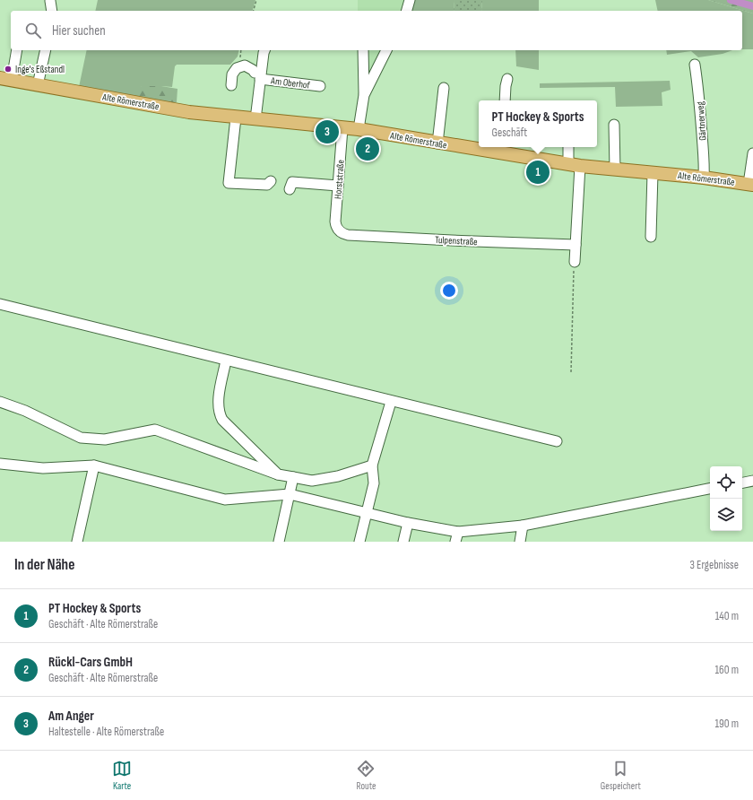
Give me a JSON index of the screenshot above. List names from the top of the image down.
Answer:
{
  "streets": {
    "main road": ["Alte Römerstraße"],
    "street": [
      "Am Oberhof",
      "Gärtnerweg",
      "Horststraße",
      "Tulpenstraße"
    ]
  },
  "crossings": [
    ["Am Oberhof", "Alte Römerstraße"],
    ["Alte Römerstraße", "Gärtnerweg"],
    ["Alte Römerstraße", "Horststraße"],
    ["Horststraße", "Tulpenstraße"]
  ],
  "places": ["Inge's Eßstandl"],
  "page": {
    "search": "Hier suchen",
    "popup": ["PT Hockey & Sports", "Geschäft"],
    "pins": ["3", "2", "1"],
    "heading": ["In der Nähe", "3 Ergebnisse"],
    "list": [
      {
        "mark": "1",
        "name": "PT Hockey & Sports",
        "note": "Geschäft · Alte Römerstraße",
        "value": "140 m"
      },
      {
        "mark": "2",
        "name": "Rückl-Cars GmbH",
        "note": "Geschäft · Alte Römerstraße",
        "value": "160 m"
      },
      {
        "mark": "3",
        "name": "Am Anger",
        "note": "Haltestelle · Alte Römerstraße",
        "value": "190 m"
      }
    ],
    "nav": ["Karte", "Route", "Gespeichert"]
  }
}
